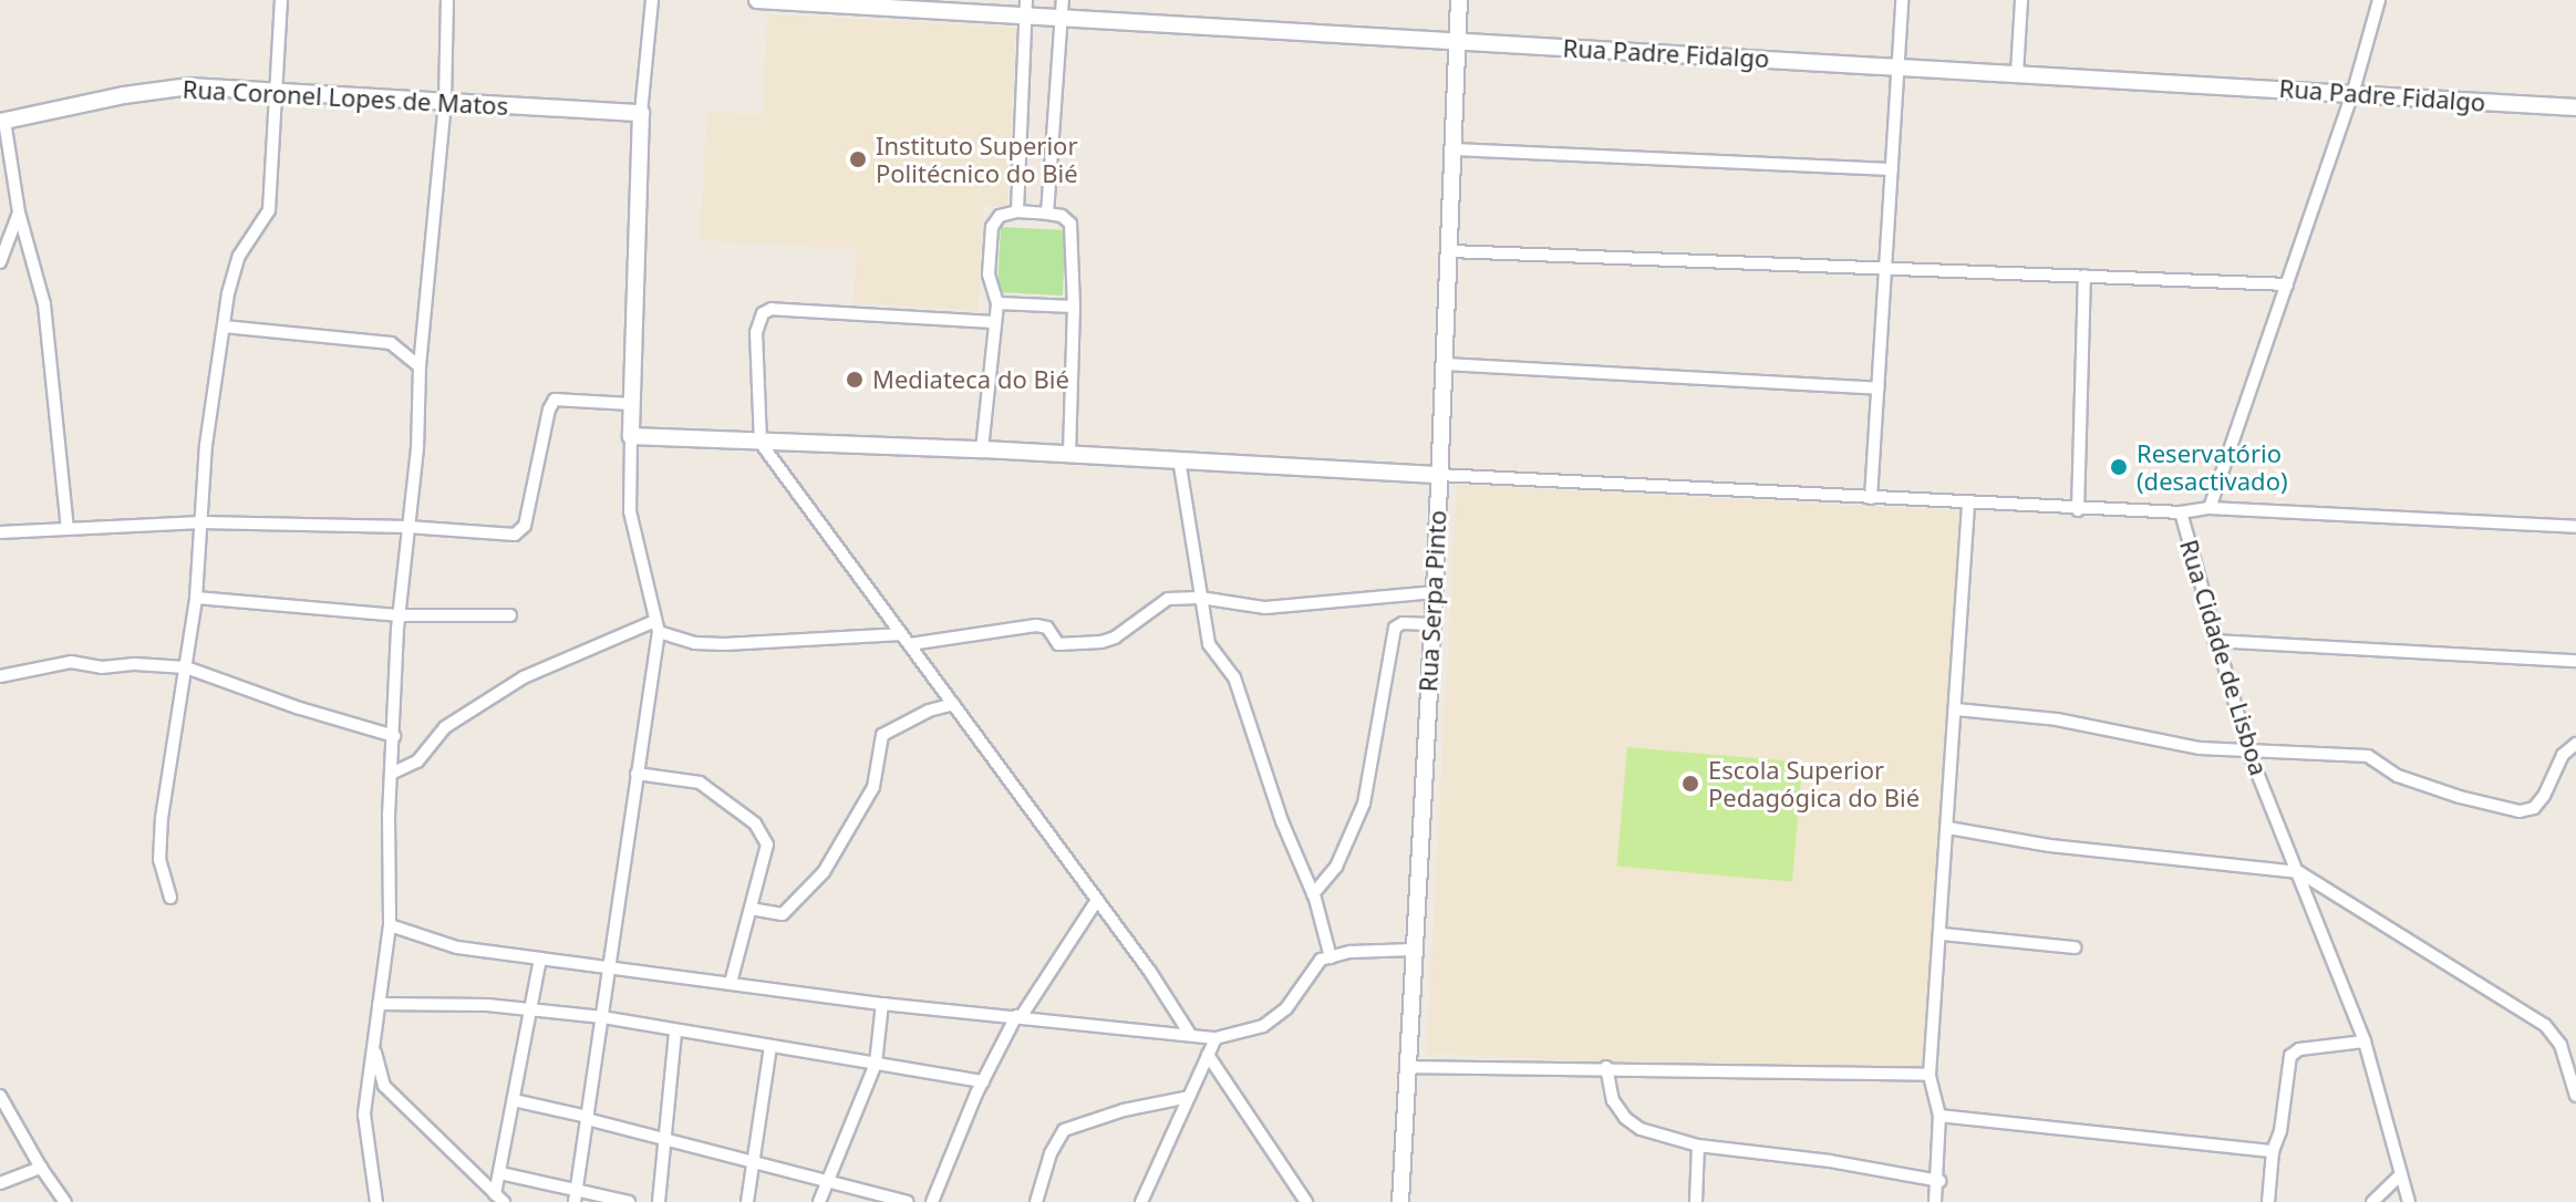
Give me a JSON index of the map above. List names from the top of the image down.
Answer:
{
  "streets": {
    "street": [
      "Rua Padre Fidalgo",
      "Rua Coronel Lopes de Matos",
      "Rua Serpa Pinto",
      "Rua Cidade de Lisboa"
    ]
  },
  "crossings": [
    ["Rua Padre Fidalgo", "Rua Serpa Pinto"],
    ["Rua Serpa Pinto", "Rua Cidade de Lisboa"]
  ],
  "places": [
    "Instituto Superior Politécnico do Bié",
    "Mediateca do Bié",
    "Reservatório (desactivado)",
    "Escola Superior Pedagógica do Bié"
  ]
}
